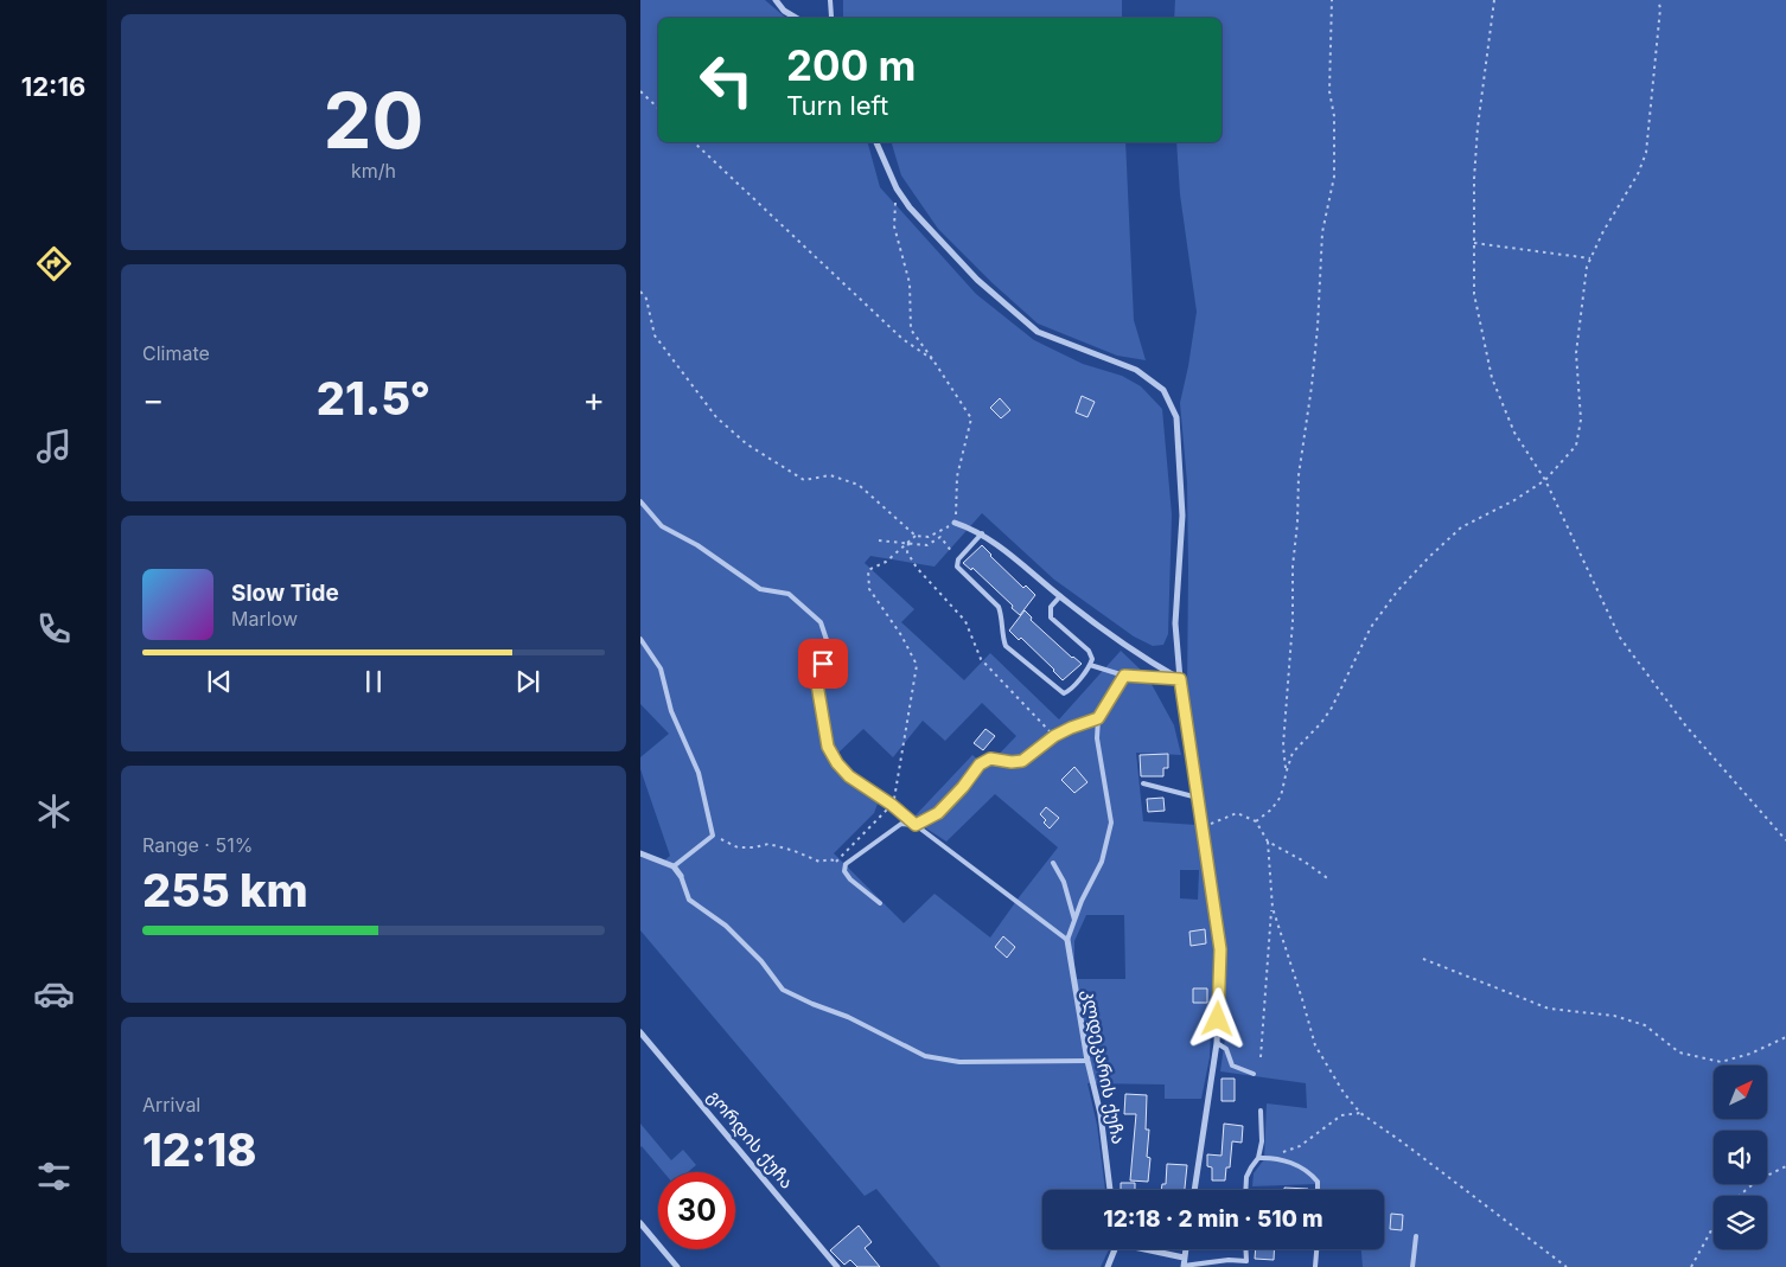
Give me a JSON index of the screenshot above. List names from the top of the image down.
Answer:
{
  "streets": {
    "street": ["კლდეკარის ქუჩა", "გორდის ქუჩა"]
  },
  "north": "top right",
  "page": {
    "tabs": "12:16",
    "tile": [
      ["20", "km/h"],
      "Climate",
      ["Range · 51%", "255 km"],
      ["Arrival", "12:18"]
    ],
    "turn": ["200 m", "Turn left"],
    "heat": ["−", "21.5°", "+"],
    "song": ["Slow Tide", "Marlow"],
    "limit": "30",
    "trip": "12:18 · 2 min · 510 m"
  }
}
